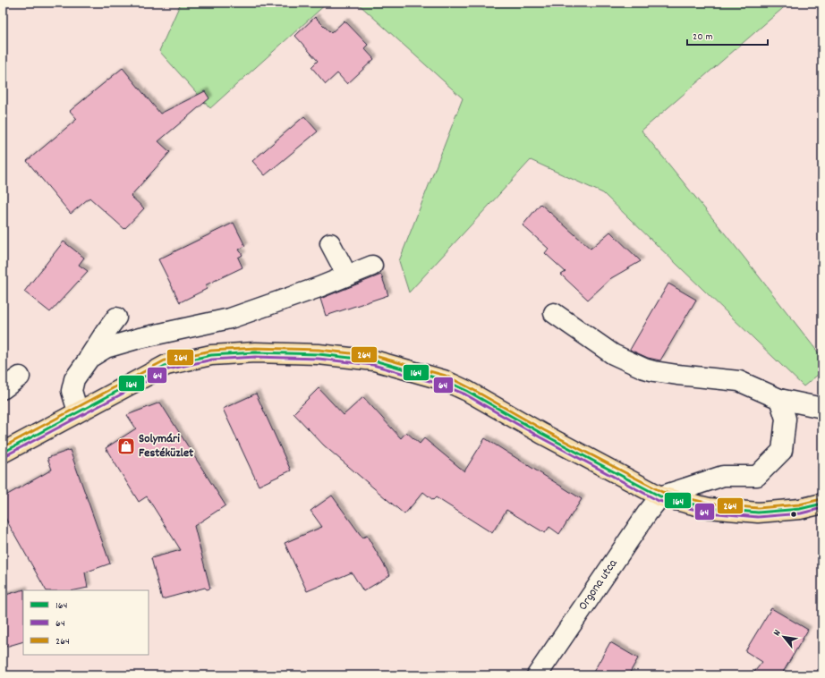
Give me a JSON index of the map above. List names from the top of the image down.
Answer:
{
  "streets": {
    "street": ["Orgona utca"]
  },
  "places": {
    "shop": ["Solymári Festéküzlet"]
  },
  "lines": ["transit line 264", "transit line 164", "transit line 64"],
  "legend": ["164", "64", "264"],
  "scale_bar": "20 m",
  "north": "top left"
}
